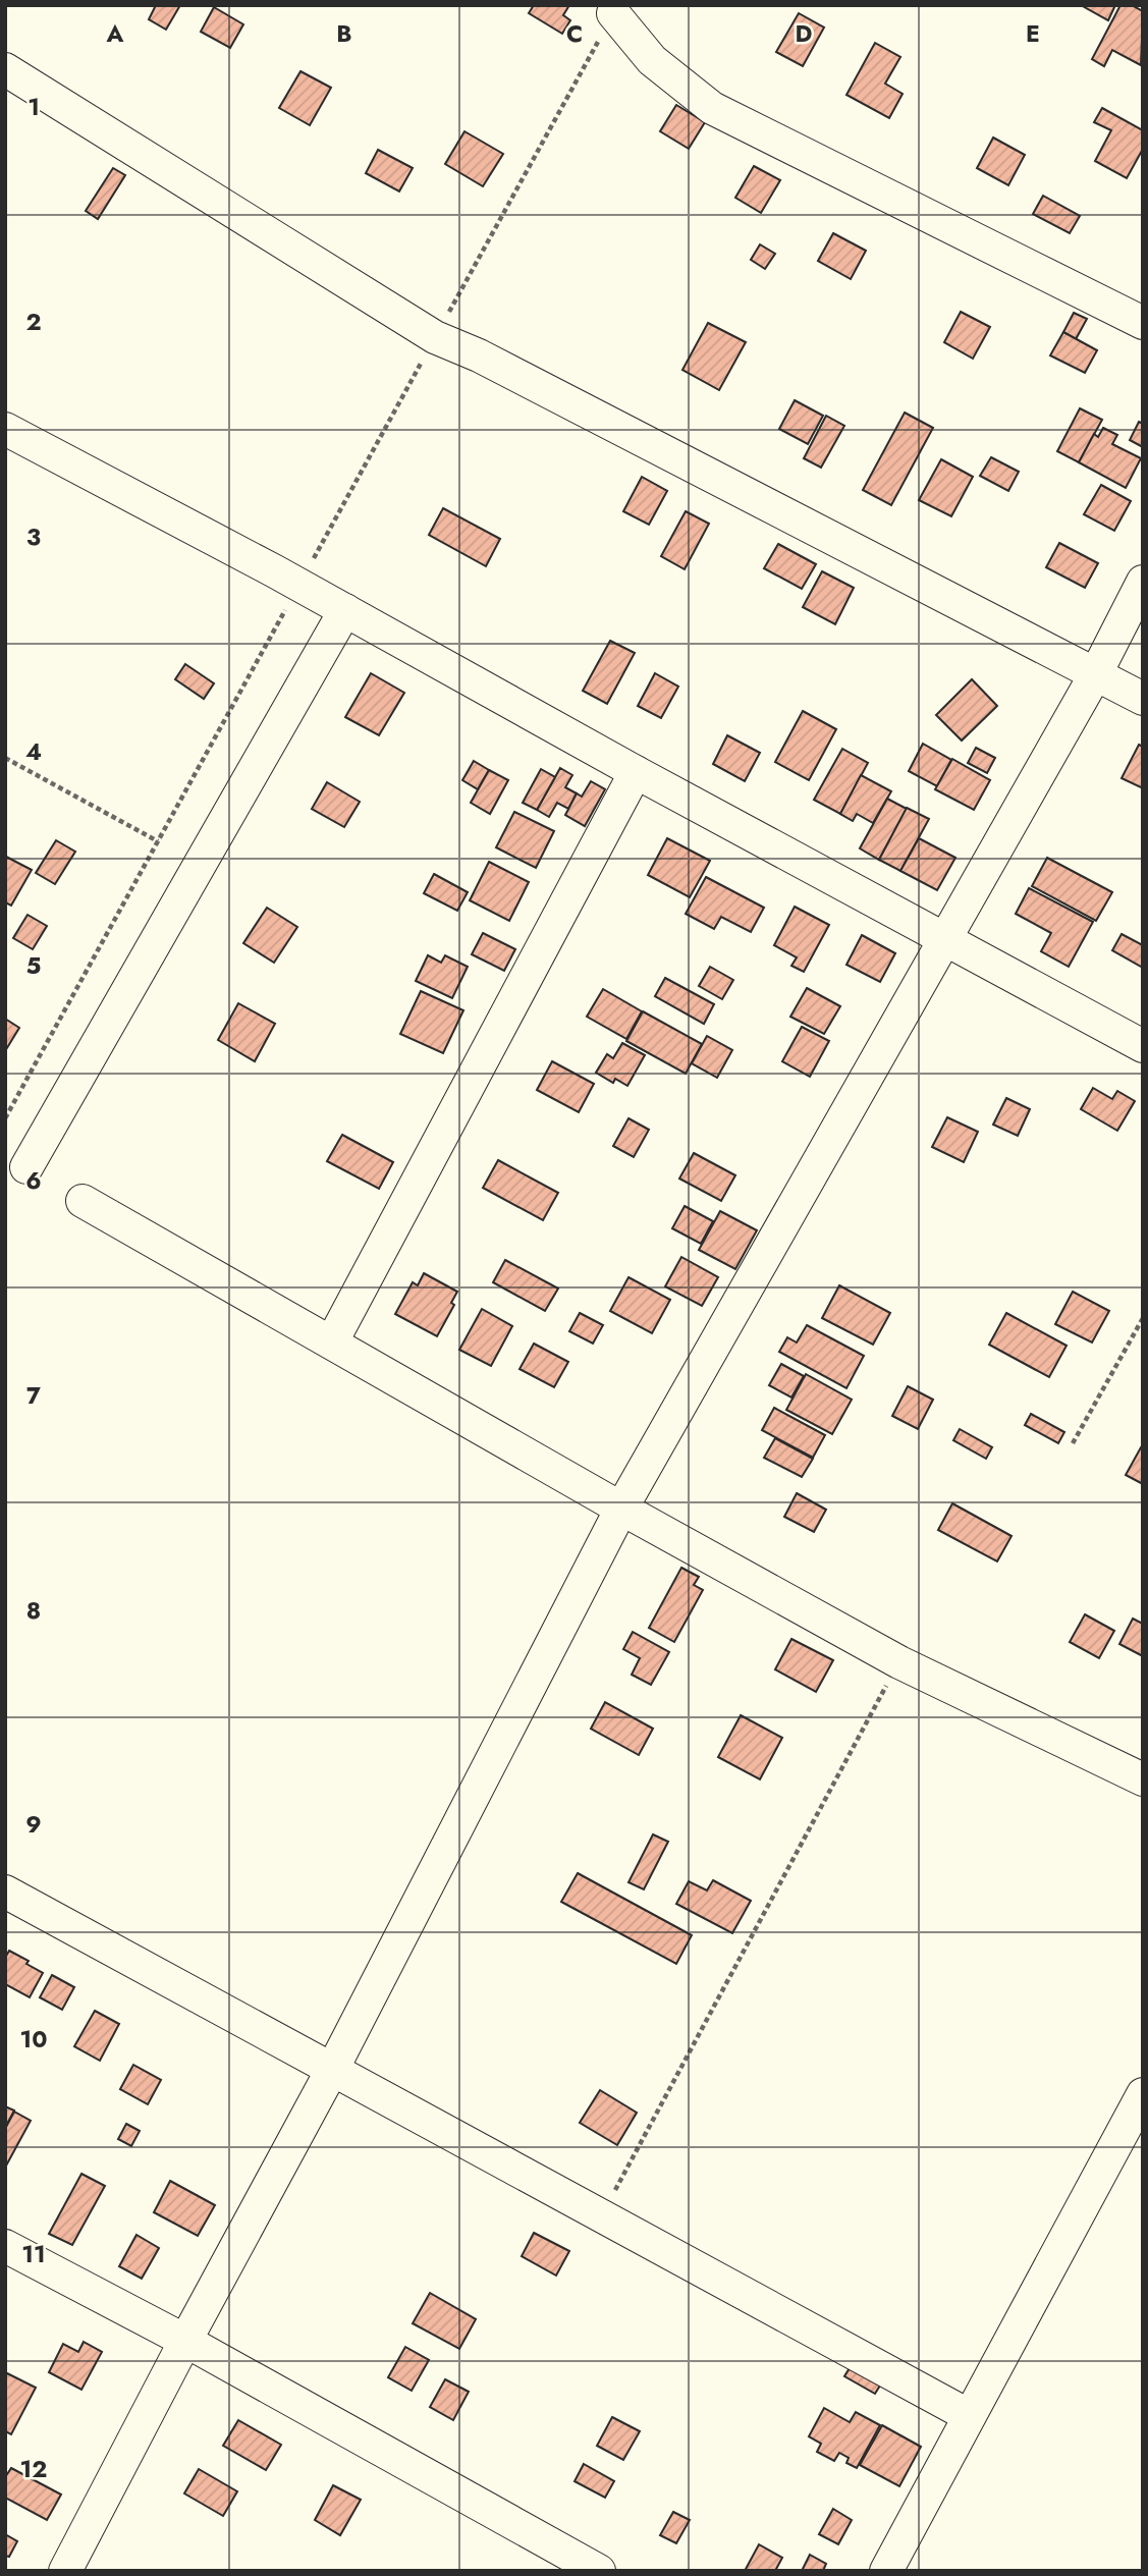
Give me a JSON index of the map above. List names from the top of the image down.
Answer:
{
  "grid": {
    "columns": [
      "A",
      "B",
      "C",
      "D",
      "E"
    ],
    "rows": [
      "1",
      "2",
      "3",
      "4",
      "5",
      "6",
      "7",
      "8",
      "9",
      "10",
      "11",
      "12"
    ]
  }
}
